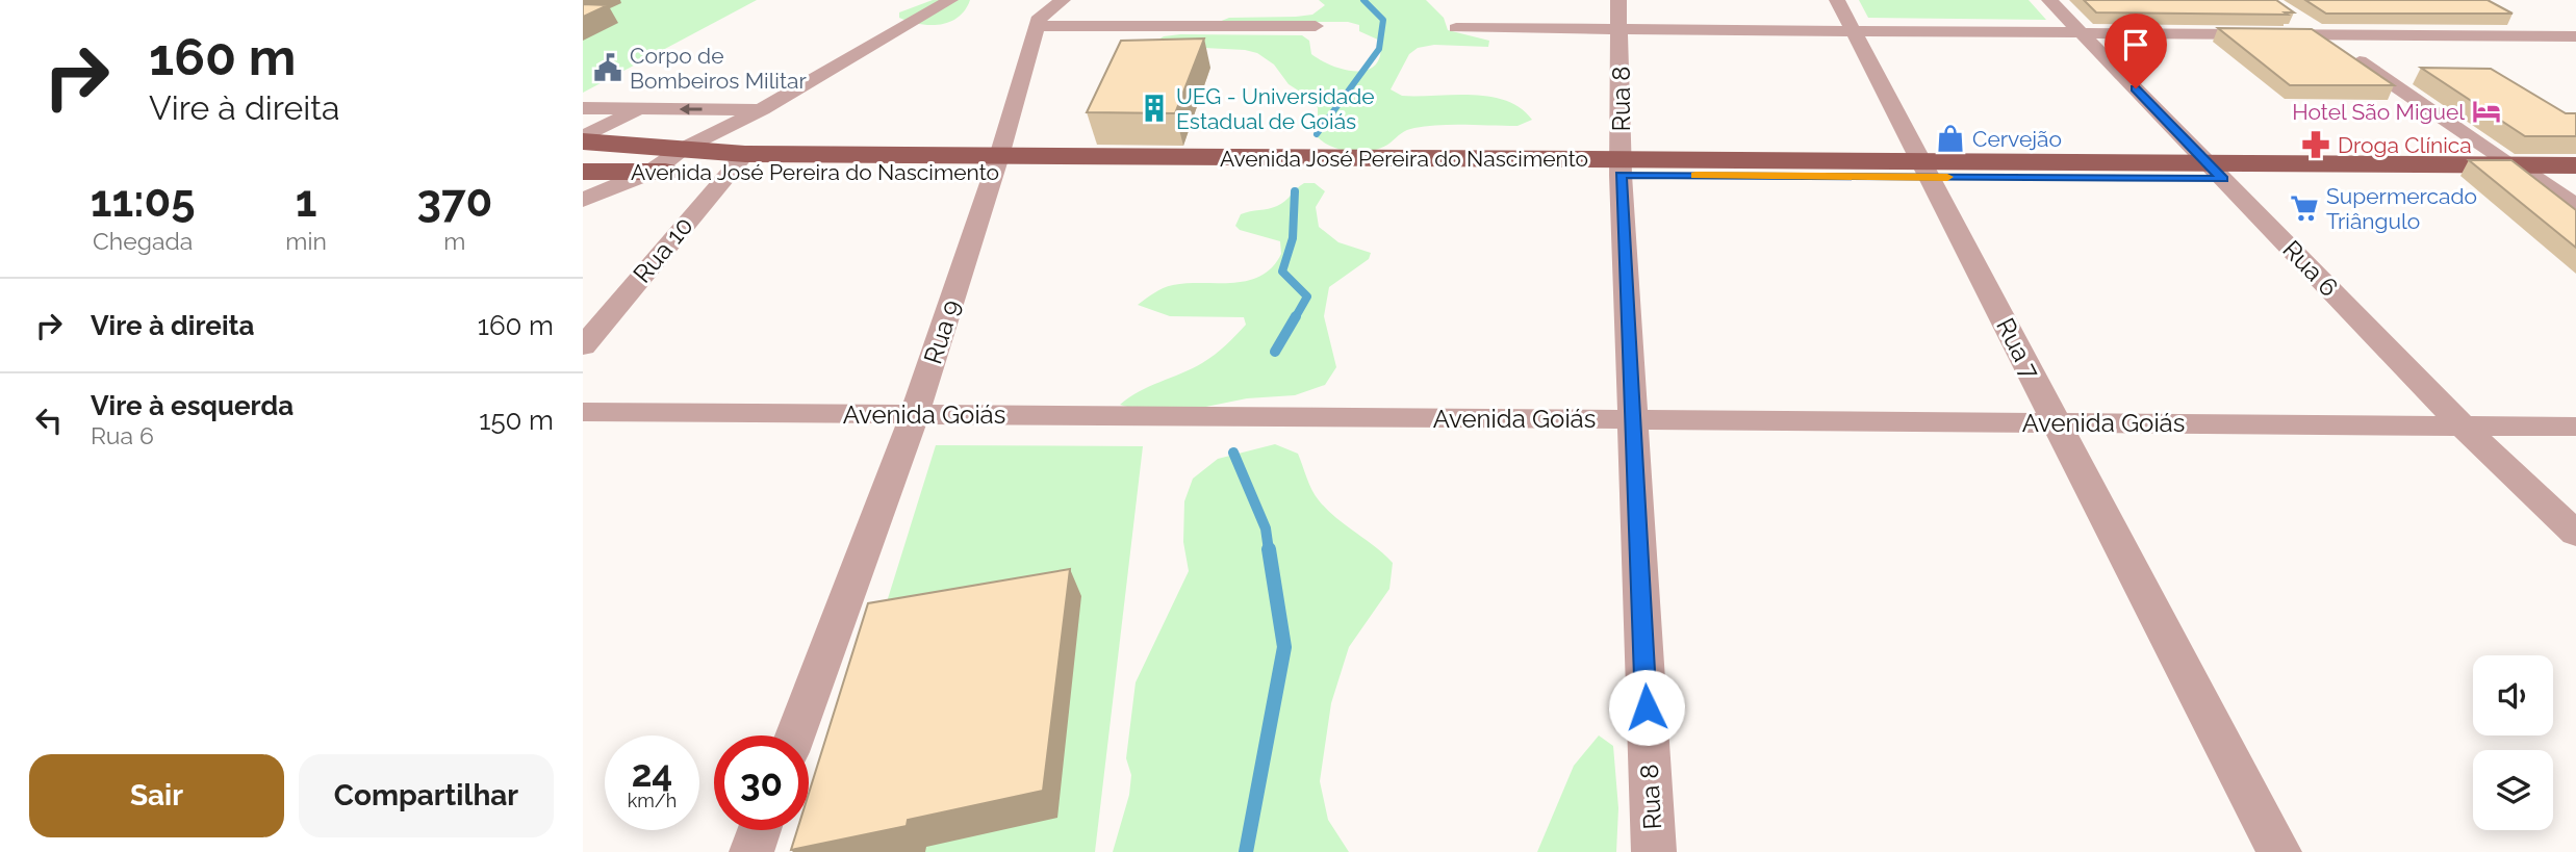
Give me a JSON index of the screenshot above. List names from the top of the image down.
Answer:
{
  "streets": {
    "main road": ["Avenida José Pereira do Nascimento"],
    "street": [
      "Rua 8",
      "Rua 10",
      "Rua 6",
      "Rua 9",
      "Rua 7",
      "Avenida Goiás"
    ]
  },
  "crossings": [
    ["Rua 8", "Avenida José Pereira do Nascimento"],
    ["Rua 8", "Avenida Goiás"],
    ["Avenida José Pereira do Nascimento", "Rua 10"],
    ["Avenida José Pereira do Nascimento", "Rua 6"],
    ["Avenida José Pereira do Nascimento", "Rua 9"],
    ["Avenida José Pereira do Nascimento", "Rua 7"],
    ["Rua 6", "Avenida Goiás"],
    ["Rua 9", "Avenida Goiás"],
    ["Rua 7", "Avenida Goiás"]
  ],
  "places": {
    "public building": ["Corpo de Bombeiros Militar"],
    "building": ["UEG - Universidade Estadual de Goiás"],
    "hotel": ["Hotel São Miguel"],
    "shop": ["Cervejão"],
    "pharmacy": ["Droga Clínica"],
    "supermarket": ["Supermercado Triângulo"]
  },
  "page": {
    "turn": ["160 m", "Vire à direita"],
    "eta": [
      "11:05",
      "Chegada",
      "1",
      "min",
      "370",
      "m"
    ],
    "list": [
      {
        "name": "Vire à direita",
        "value": "160 m"
      },
      {
        "name": "Vire à esquerda",
        "note": "Rua 6",
        "value": "150 m"
      }
    ],
    "speed": "24 km/h",
    "limit": "30",
    "buttons": ["Sair", "Compartilhar"]
  }
}
